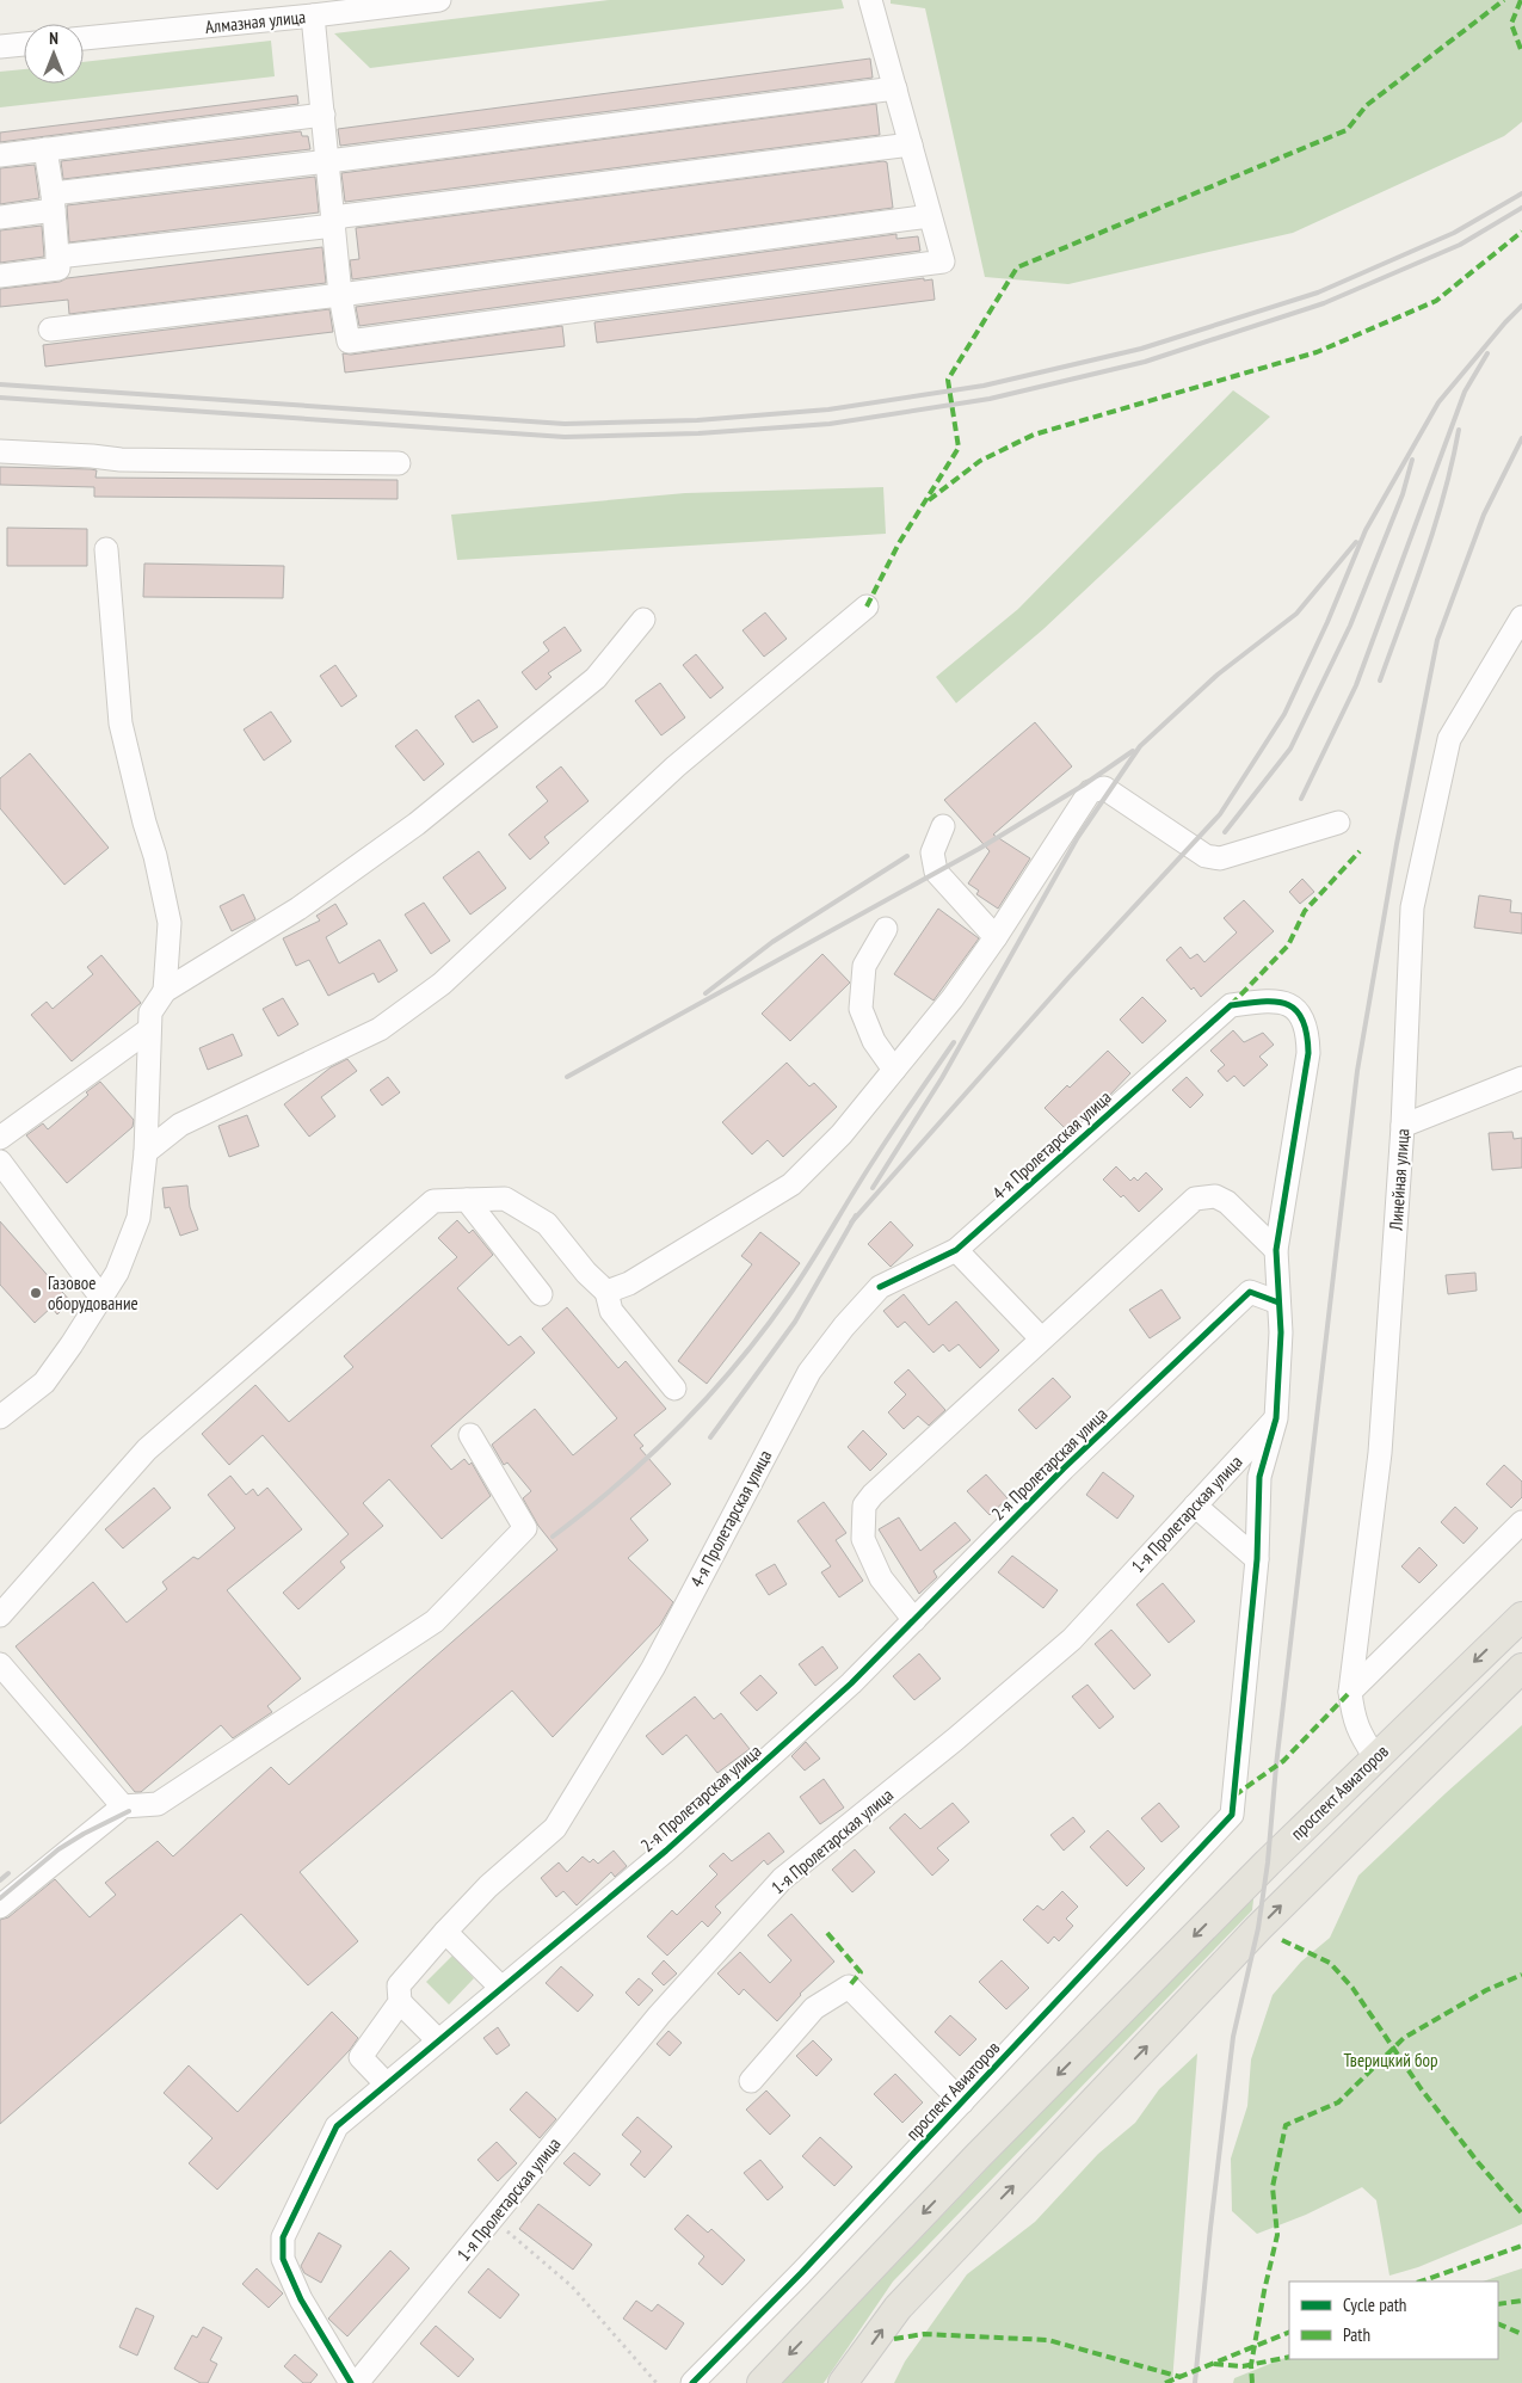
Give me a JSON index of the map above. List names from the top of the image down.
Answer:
{
  "streets": {
    "main road": ["проспект Авиаторов"],
    "street": [
      "Алмазная улица",
      "4-я Пролетарская улица",
      "Линейная улица",
      "2-я Пролетарская улица",
      "1-я Пролетарская улица"
    ]
  },
  "crossings": [
    ["Линейная улица", "проспект Авиаторов"]
  ],
  "parks": ["Тверицкий бор"],
  "places": ["Газовое оборудование"],
  "legend": ["Cycle path", "Path"],
  "north": "top"
}
